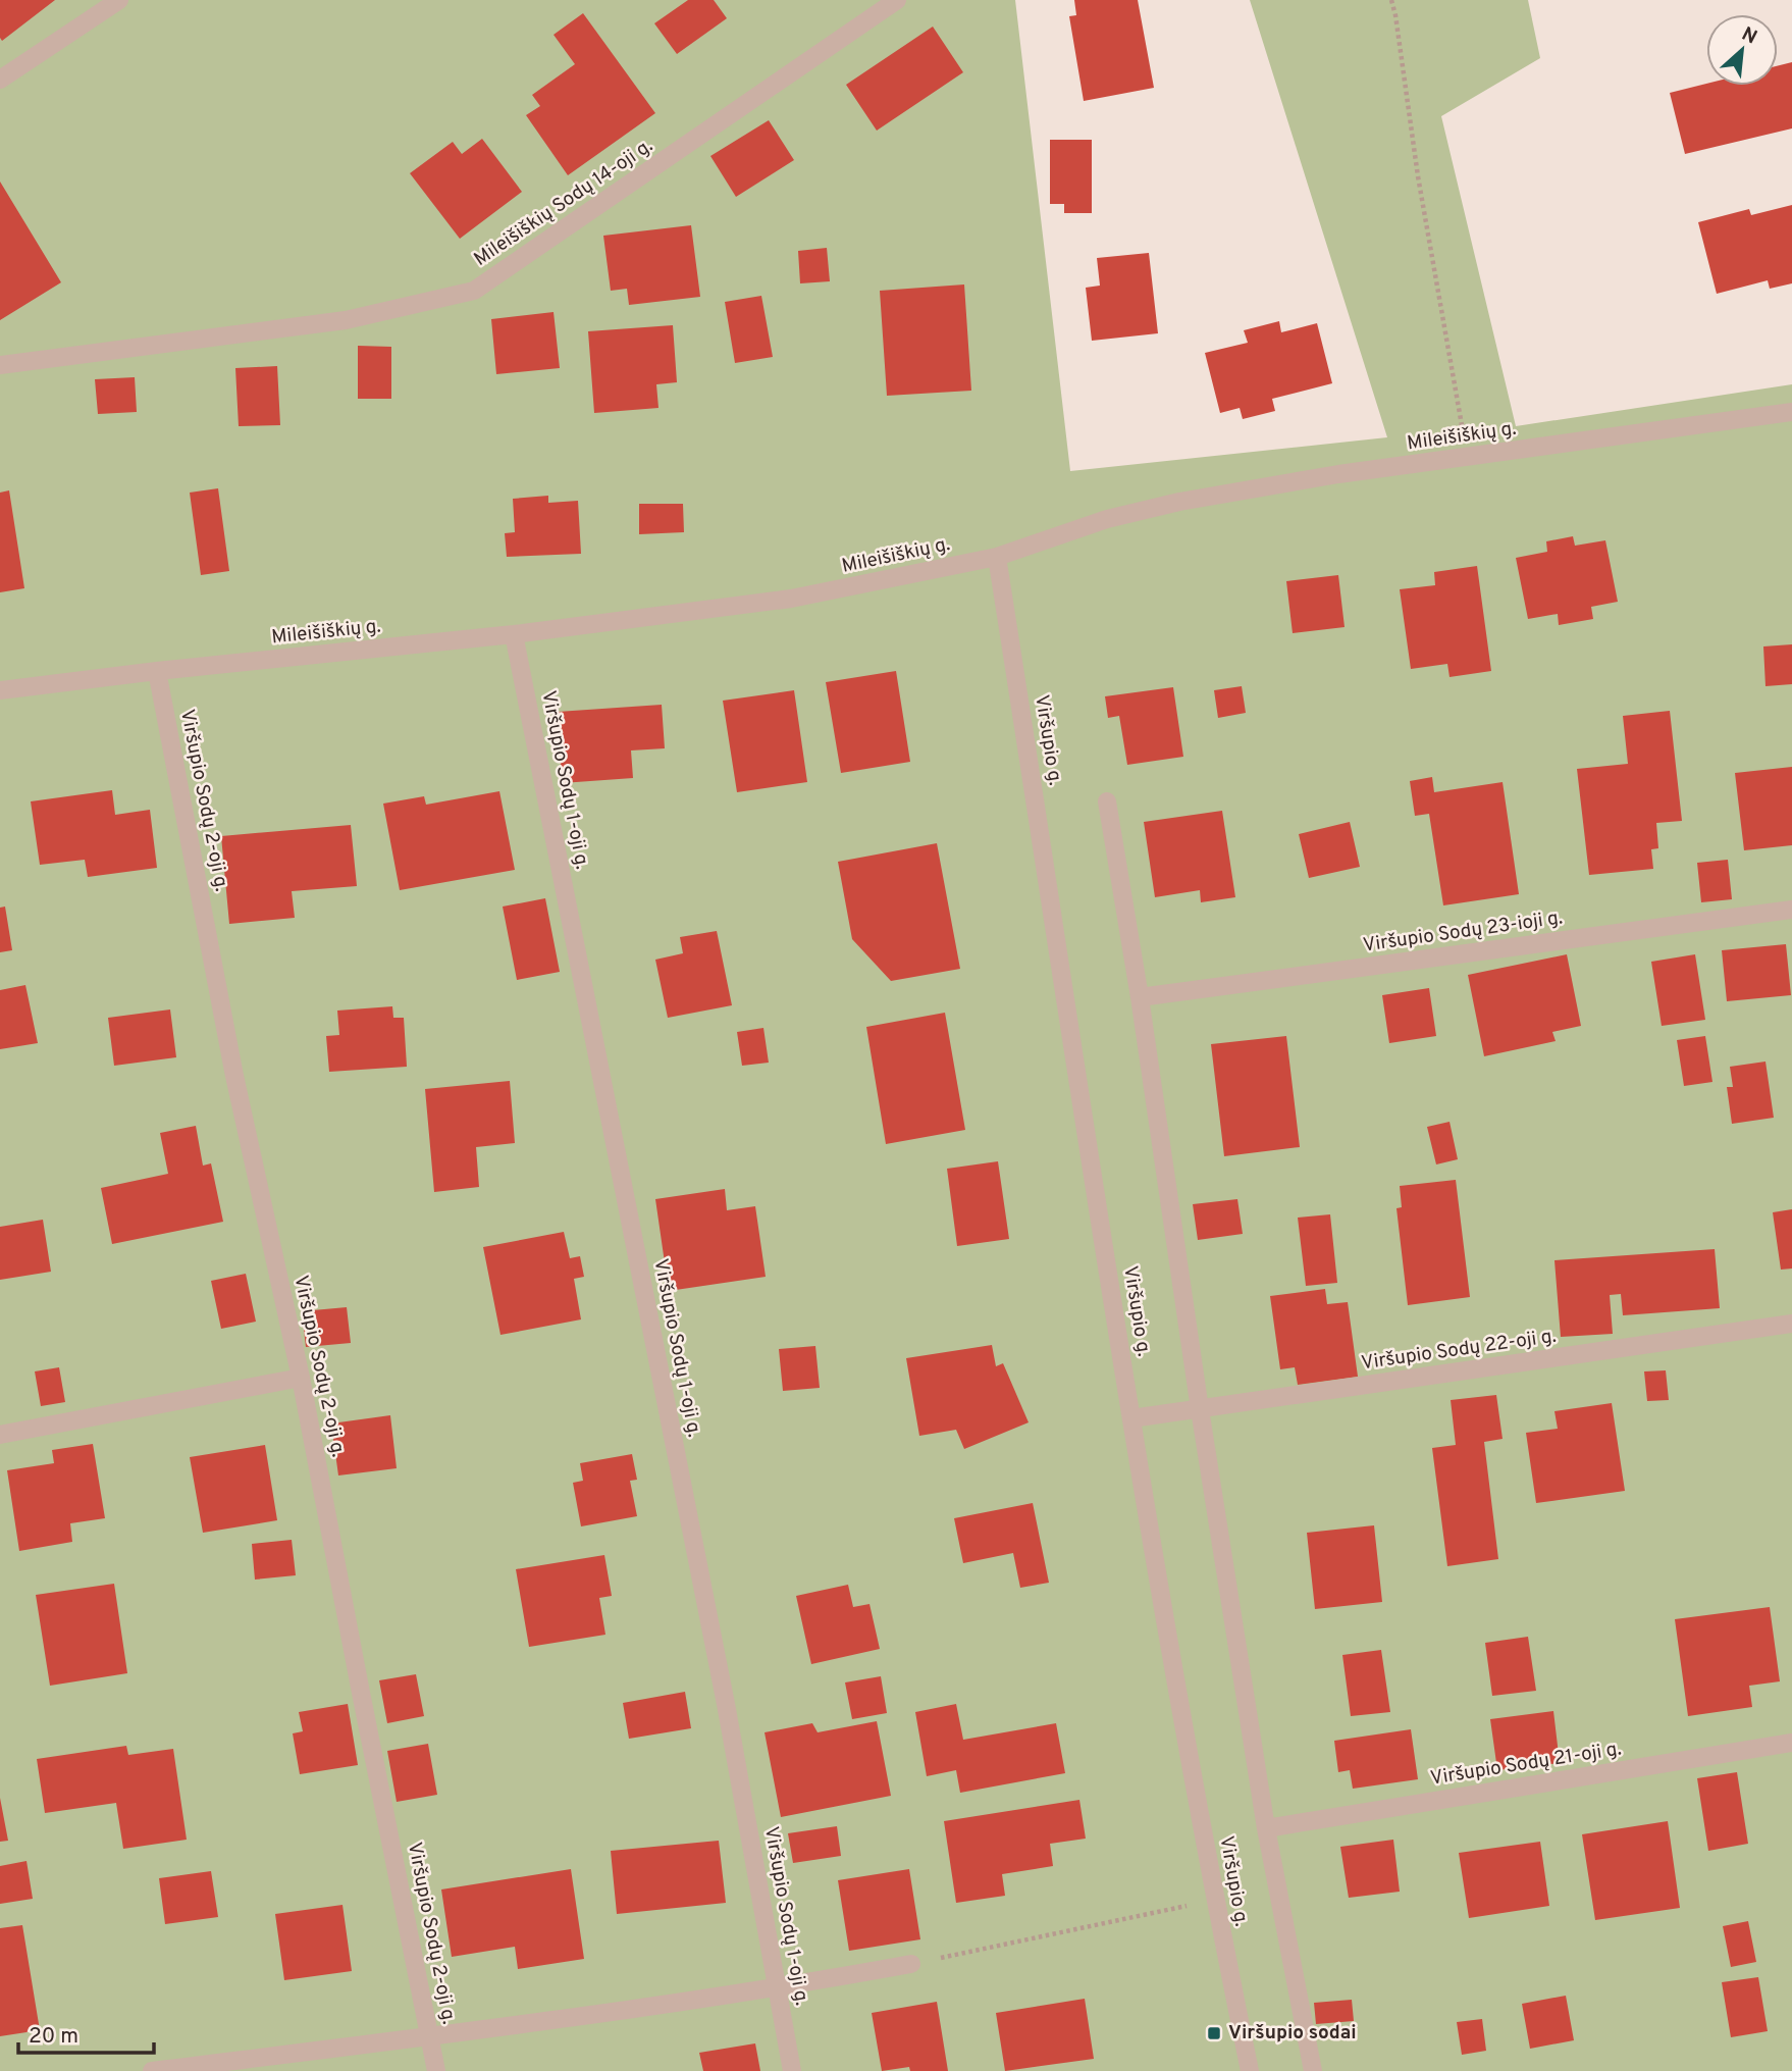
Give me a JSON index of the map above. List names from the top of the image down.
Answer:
{
  "streets": {
    "street": [
      "Mileišiškių Sodų 14-oji g.",
      "Mileišiškių g.",
      "Viršupio g.",
      "Viršupio Sodų 1-oji g.",
      "Viršupio Sodų 2-oji g.",
      "Viršupio Sodų 23-ioji g.",
      "Viršupio Sodų 22-oji g.",
      "Viršupio Sodų 21-oji g."
    ]
  },
  "crossings": [
    ["Mileišiškių g.", "Viršupio g."],
    ["Mileišiškių g.", "Viršupio Sodų 1-oji g."],
    ["Mileišiškių g.", "Viršupio Sodų 2-oji g."],
    ["Viršupio g.", "Viršupio Sodų 22-oji g."]
  ],
  "places": {
    "transit": ["Viršupio sodai"]
  },
  "scale_bar": "20 m",
  "north": "top right"
}
